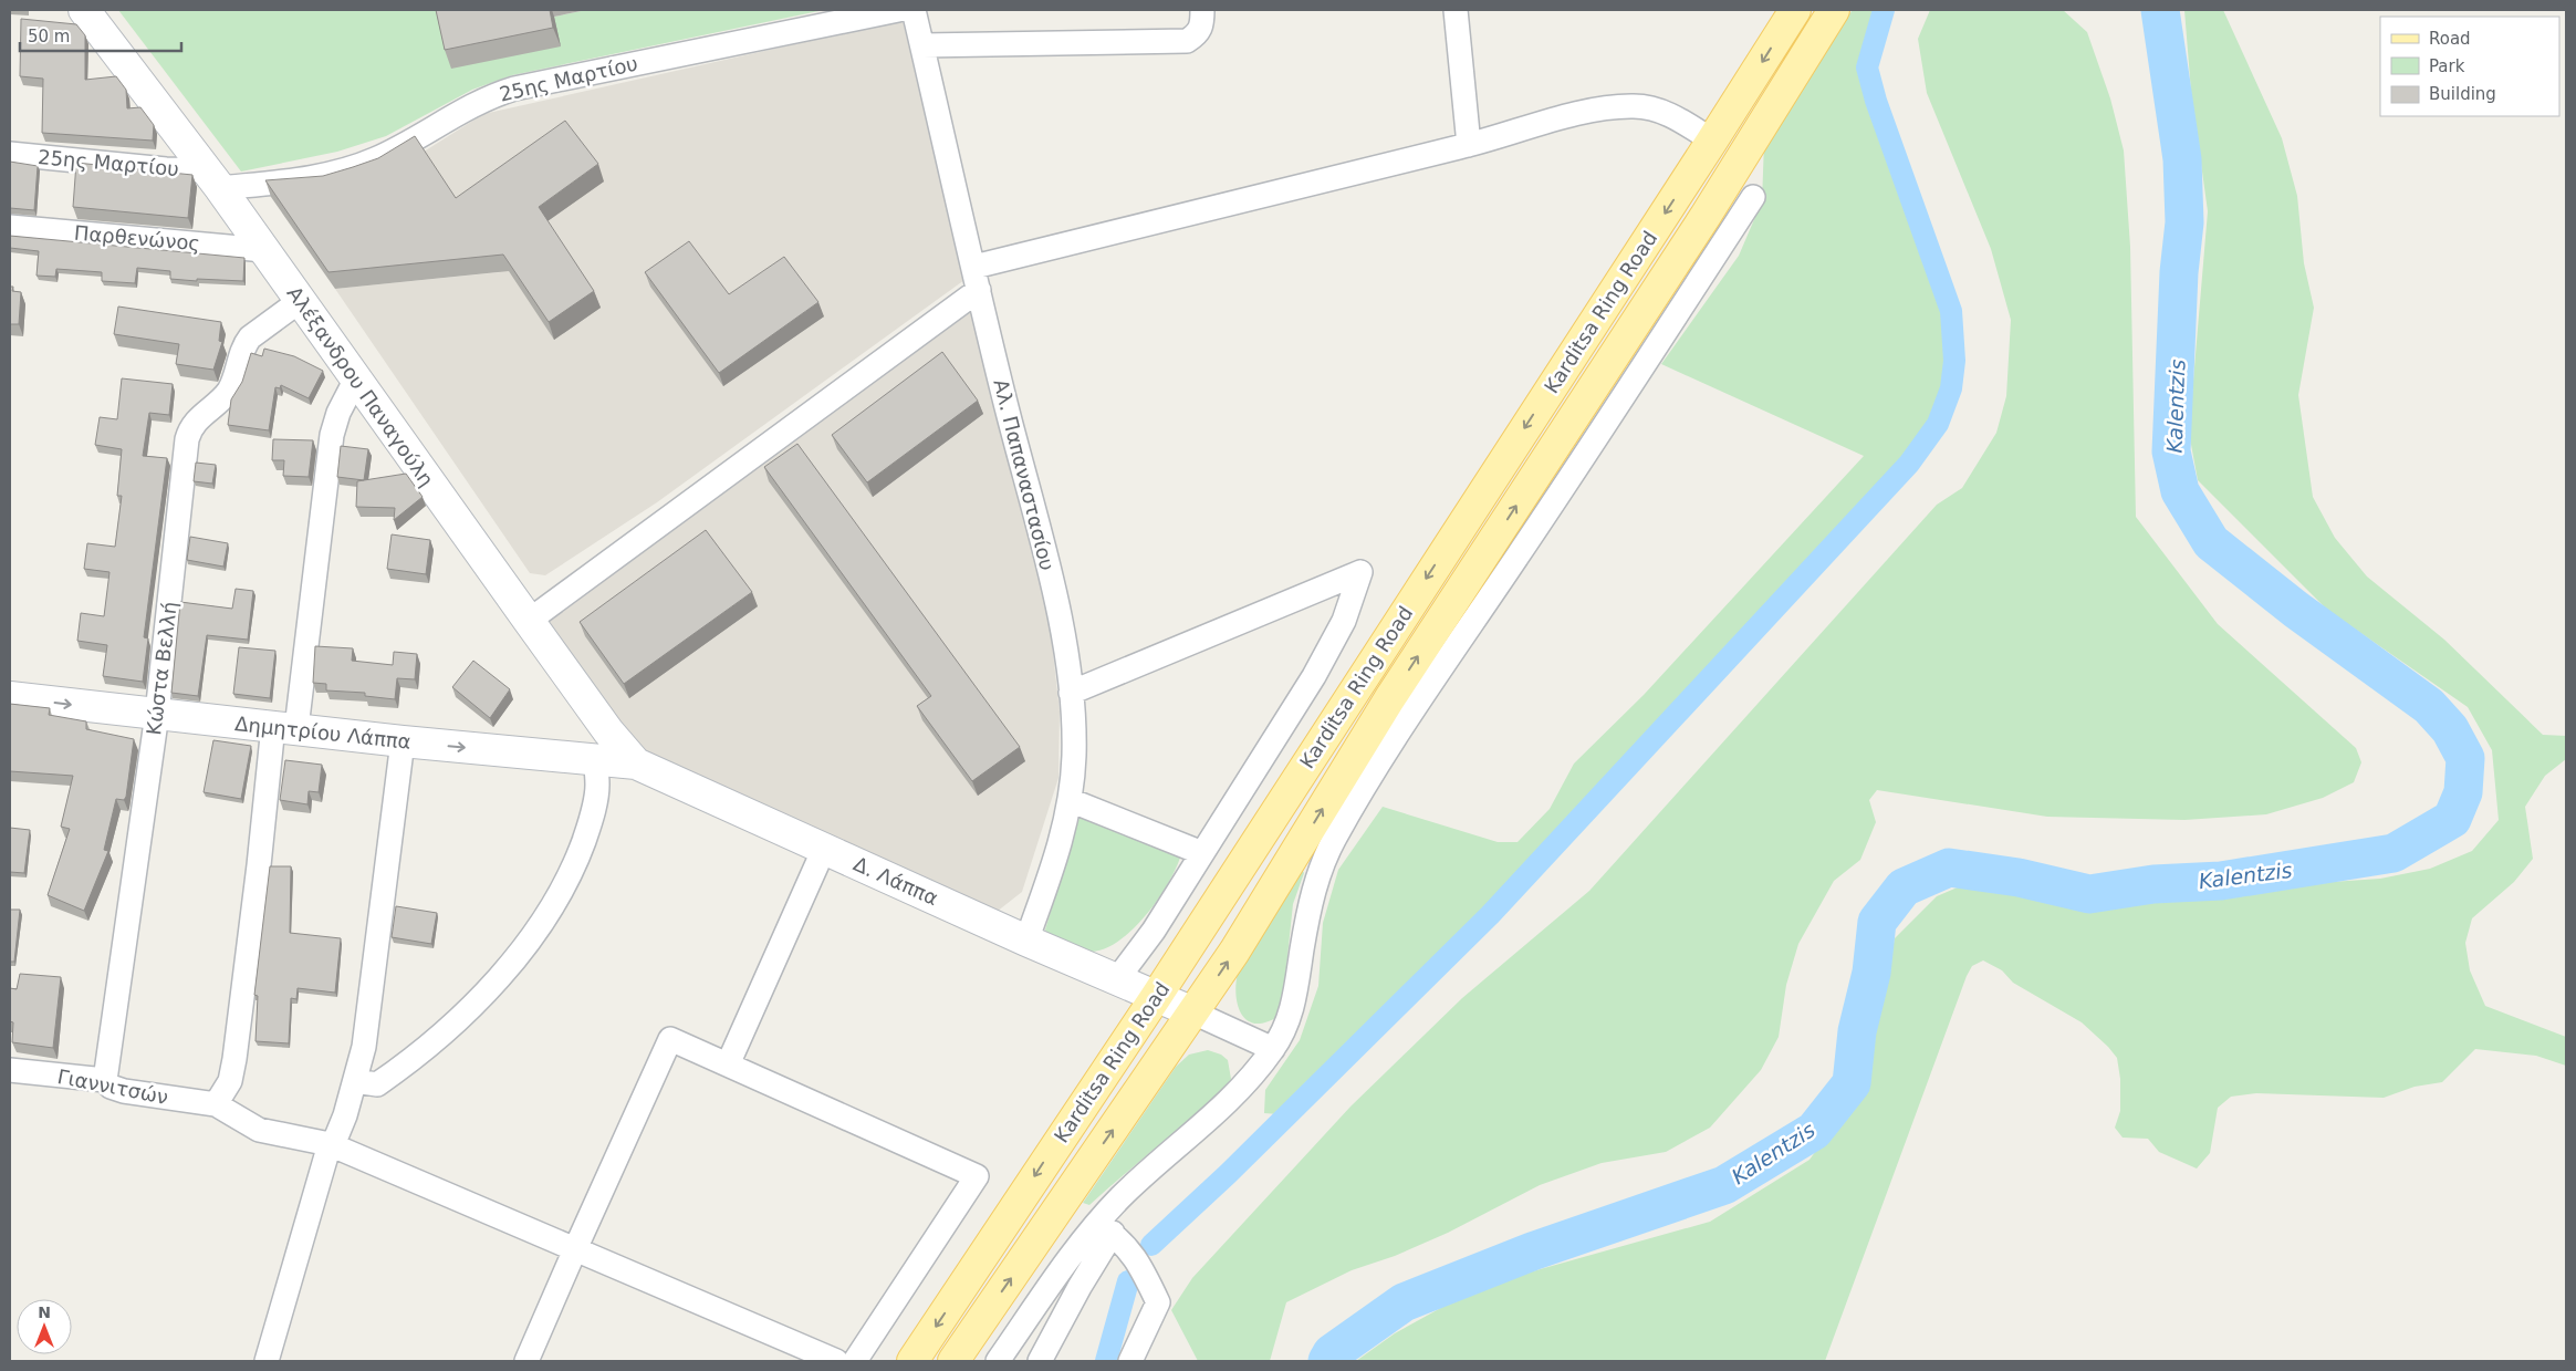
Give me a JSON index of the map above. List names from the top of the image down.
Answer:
{
  "streets": {
    "main road": ["Karditsa Ring Road"],
    "street": [
      "25ης Μαρτίου",
      "Παρθενώνος",
      "Αλέξανδρου Παναγούλη",
      "Αλ. Παπαναστασίου",
      "Κώστα Βελλή",
      "Δημητρίου Λάππα",
      "Δ. Λάππα",
      "Γιαννιτσών"
    ]
  },
  "crossings": [
    ["25ης Μαρτίου", "Αλέξανδρου Παναγούλη"],
    ["Παρθενώνος", "Αλέξανδρου Παναγούλη"],
    ["Karditsa Ring Road", "Δ. Λάππα"],
    ["Αλέξανδρου Παναγούλη", "Κώστα Βελλή"],
    ["Αλέξανδρου Παναγούλη", "Δημητρίου Λάππα"],
    ["Αλέξανδρου Παναγούλη", "Δ. Λάππα"],
    ["Αλ. Παπαναστασίου", "Δ. Λάππα"],
    ["Κώστα Βελλή", "Δημητρίου Λάππα"],
    ["Κώστα Βελλή", "Γιαννιτσών"],
    ["Δημητρίου Λάππα", "Δ. Λάππα"]
  ],
  "one_way": ["Δημητρίου Λάππα"],
  "water": ["Kalentzis"],
  "legend": ["Road", "Park", "Building"],
  "scale_bar": "50 m",
  "north": "top"
}
